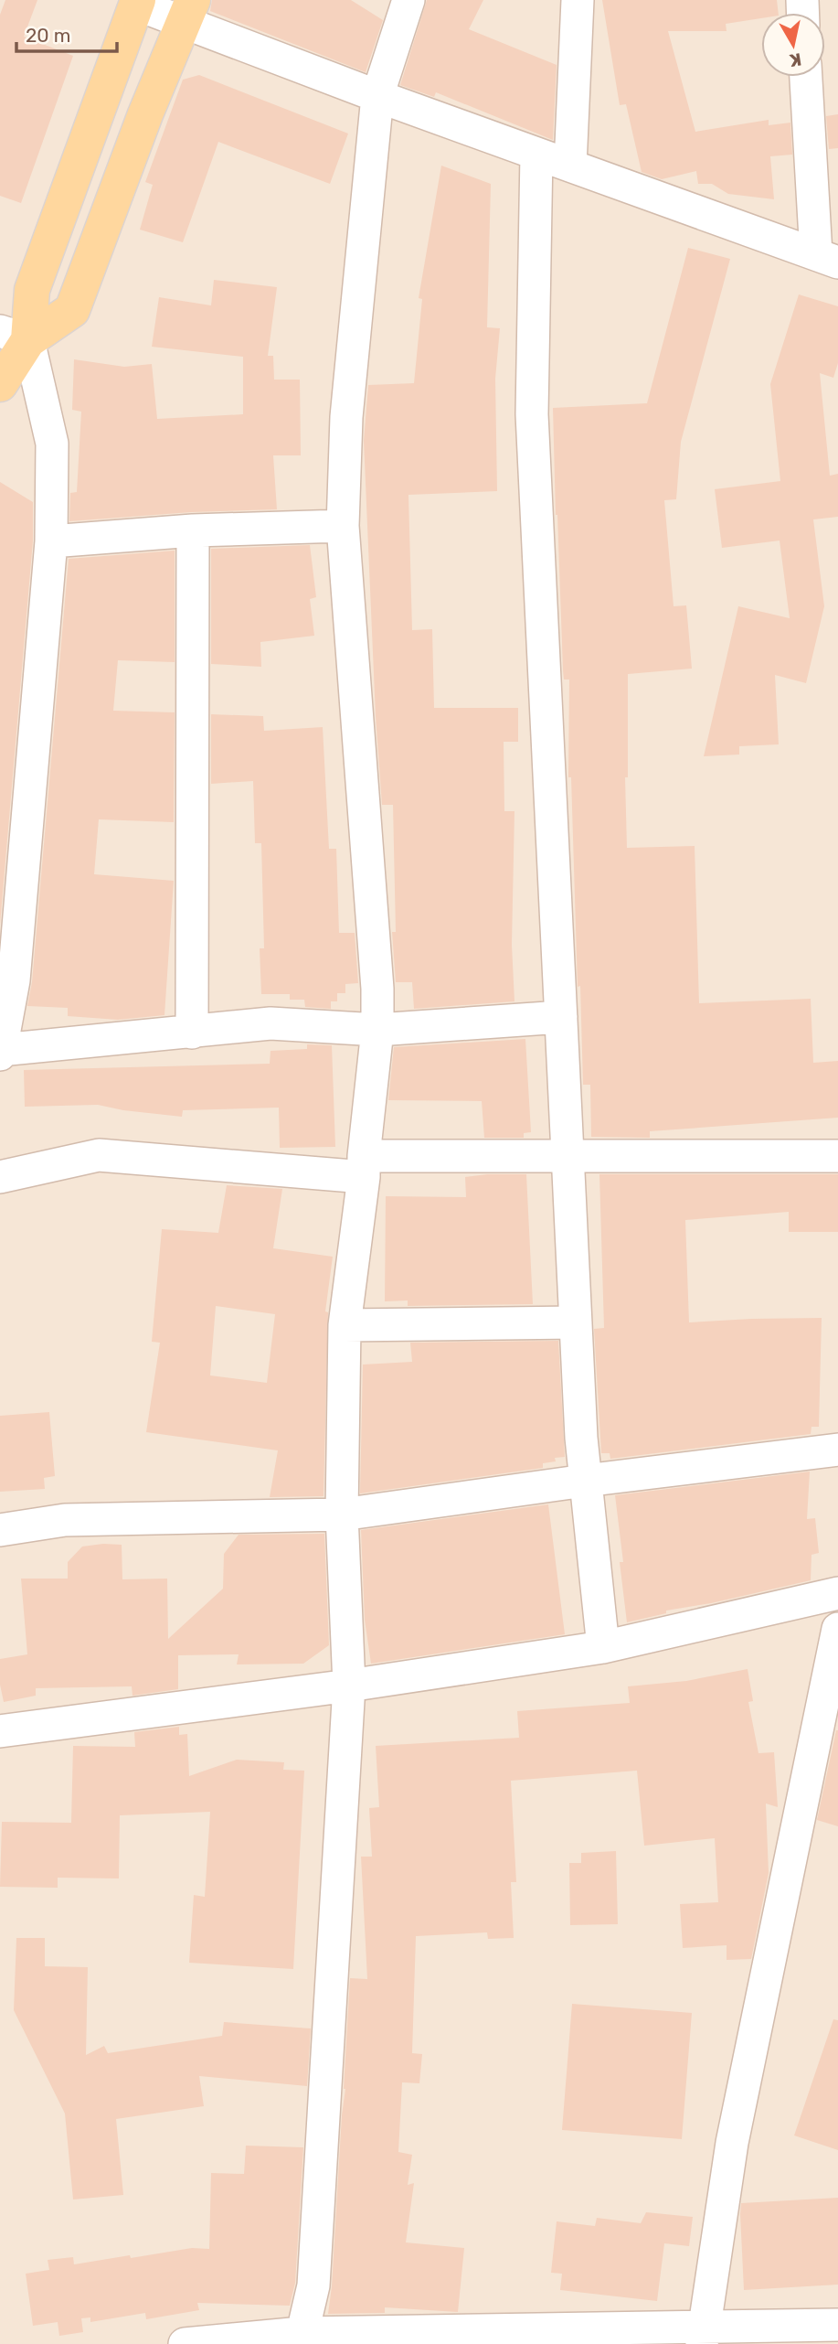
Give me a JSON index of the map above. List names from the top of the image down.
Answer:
{
  "scale_bar": "20 m",
  "north": "bottom"
}
